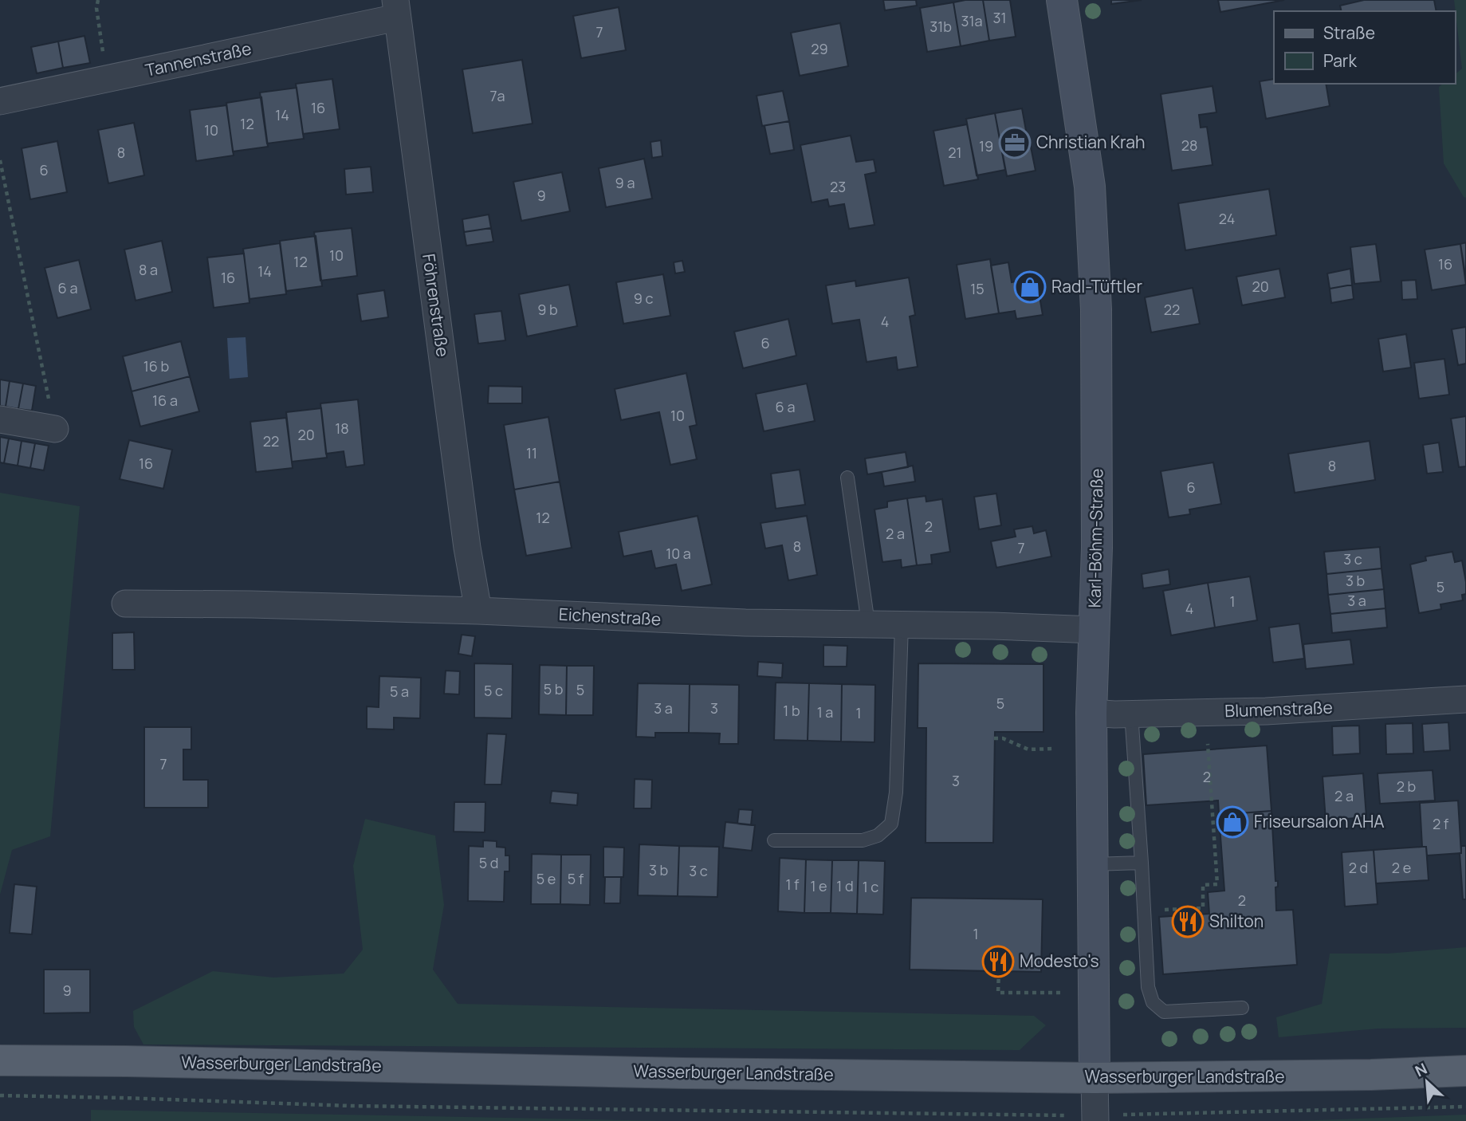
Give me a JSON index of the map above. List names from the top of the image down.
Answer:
{
  "streets": {
    "main road": ["Wasserburger Landstraße"],
    "street": [
      "Tannenstraße",
      "Föhrenstraße",
      "Karl-Böhm-Straße",
      "Eichenstraße",
      "Blumenstraße"
    ]
  },
  "crossings": [
    ["Tannenstraße", "Föhrenstraße"],
    ["Föhrenstraße", "Eichenstraße"],
    ["Karl-Böhm-Straße", "Eichenstraße"],
    ["Karl-Böhm-Straße", "Blumenstraße"],
    ["Karl-Böhm-Straße", "Wasserburger Landstraße"]
  ],
  "places": {
    "office": ["Christian Krah"],
    "shop": ["Radl-Tüftler", "Friseursalon AHA"],
    "restaurant": ["Shilton", "Modesto's"]
  },
  "house_numbers": [
    "31",
    "31a",
    "31b",
    "7",
    "29",
    "7a",
    "16",
    "14",
    "12",
    "10",
    "28",
    "19",
    "8",
    "21",
    "6",
    "9 a",
    "23",
    "9",
    "24",
    "10",
    "12",
    "16",
    "8 a",
    "14",
    "16",
    "20",
    "6 a",
    "15",
    "9 c",
    "9 b",
    "22",
    "4",
    "6",
    "16 b",
    "16 a",
    "6 a",
    "10",
    "18",
    "20",
    "22",
    "11",
    "16",
    "8",
    "6",
    "12",
    "2",
    "2 a",
    "8",
    "7",
    "10 a",
    "3 c",
    "3 b",
    "5",
    "3 a",
    "1",
    "4",
    "5 b",
    "5",
    "5 c",
    "5 a",
    "5",
    "3 a",
    "3",
    "1 b",
    "1 a",
    "1",
    "7",
    "2",
    "3",
    "2 b",
    "2 a",
    "2 f",
    "5 d",
    "2 d",
    "2 e",
    "3 b",
    "3 c",
    "5 e",
    "5 f",
    "1 f",
    "1 e",
    "1 d",
    "1 c",
    "2",
    "1",
    "9"
  ],
  "legend": ["Straße", "Park"],
  "north": "top left"
}
